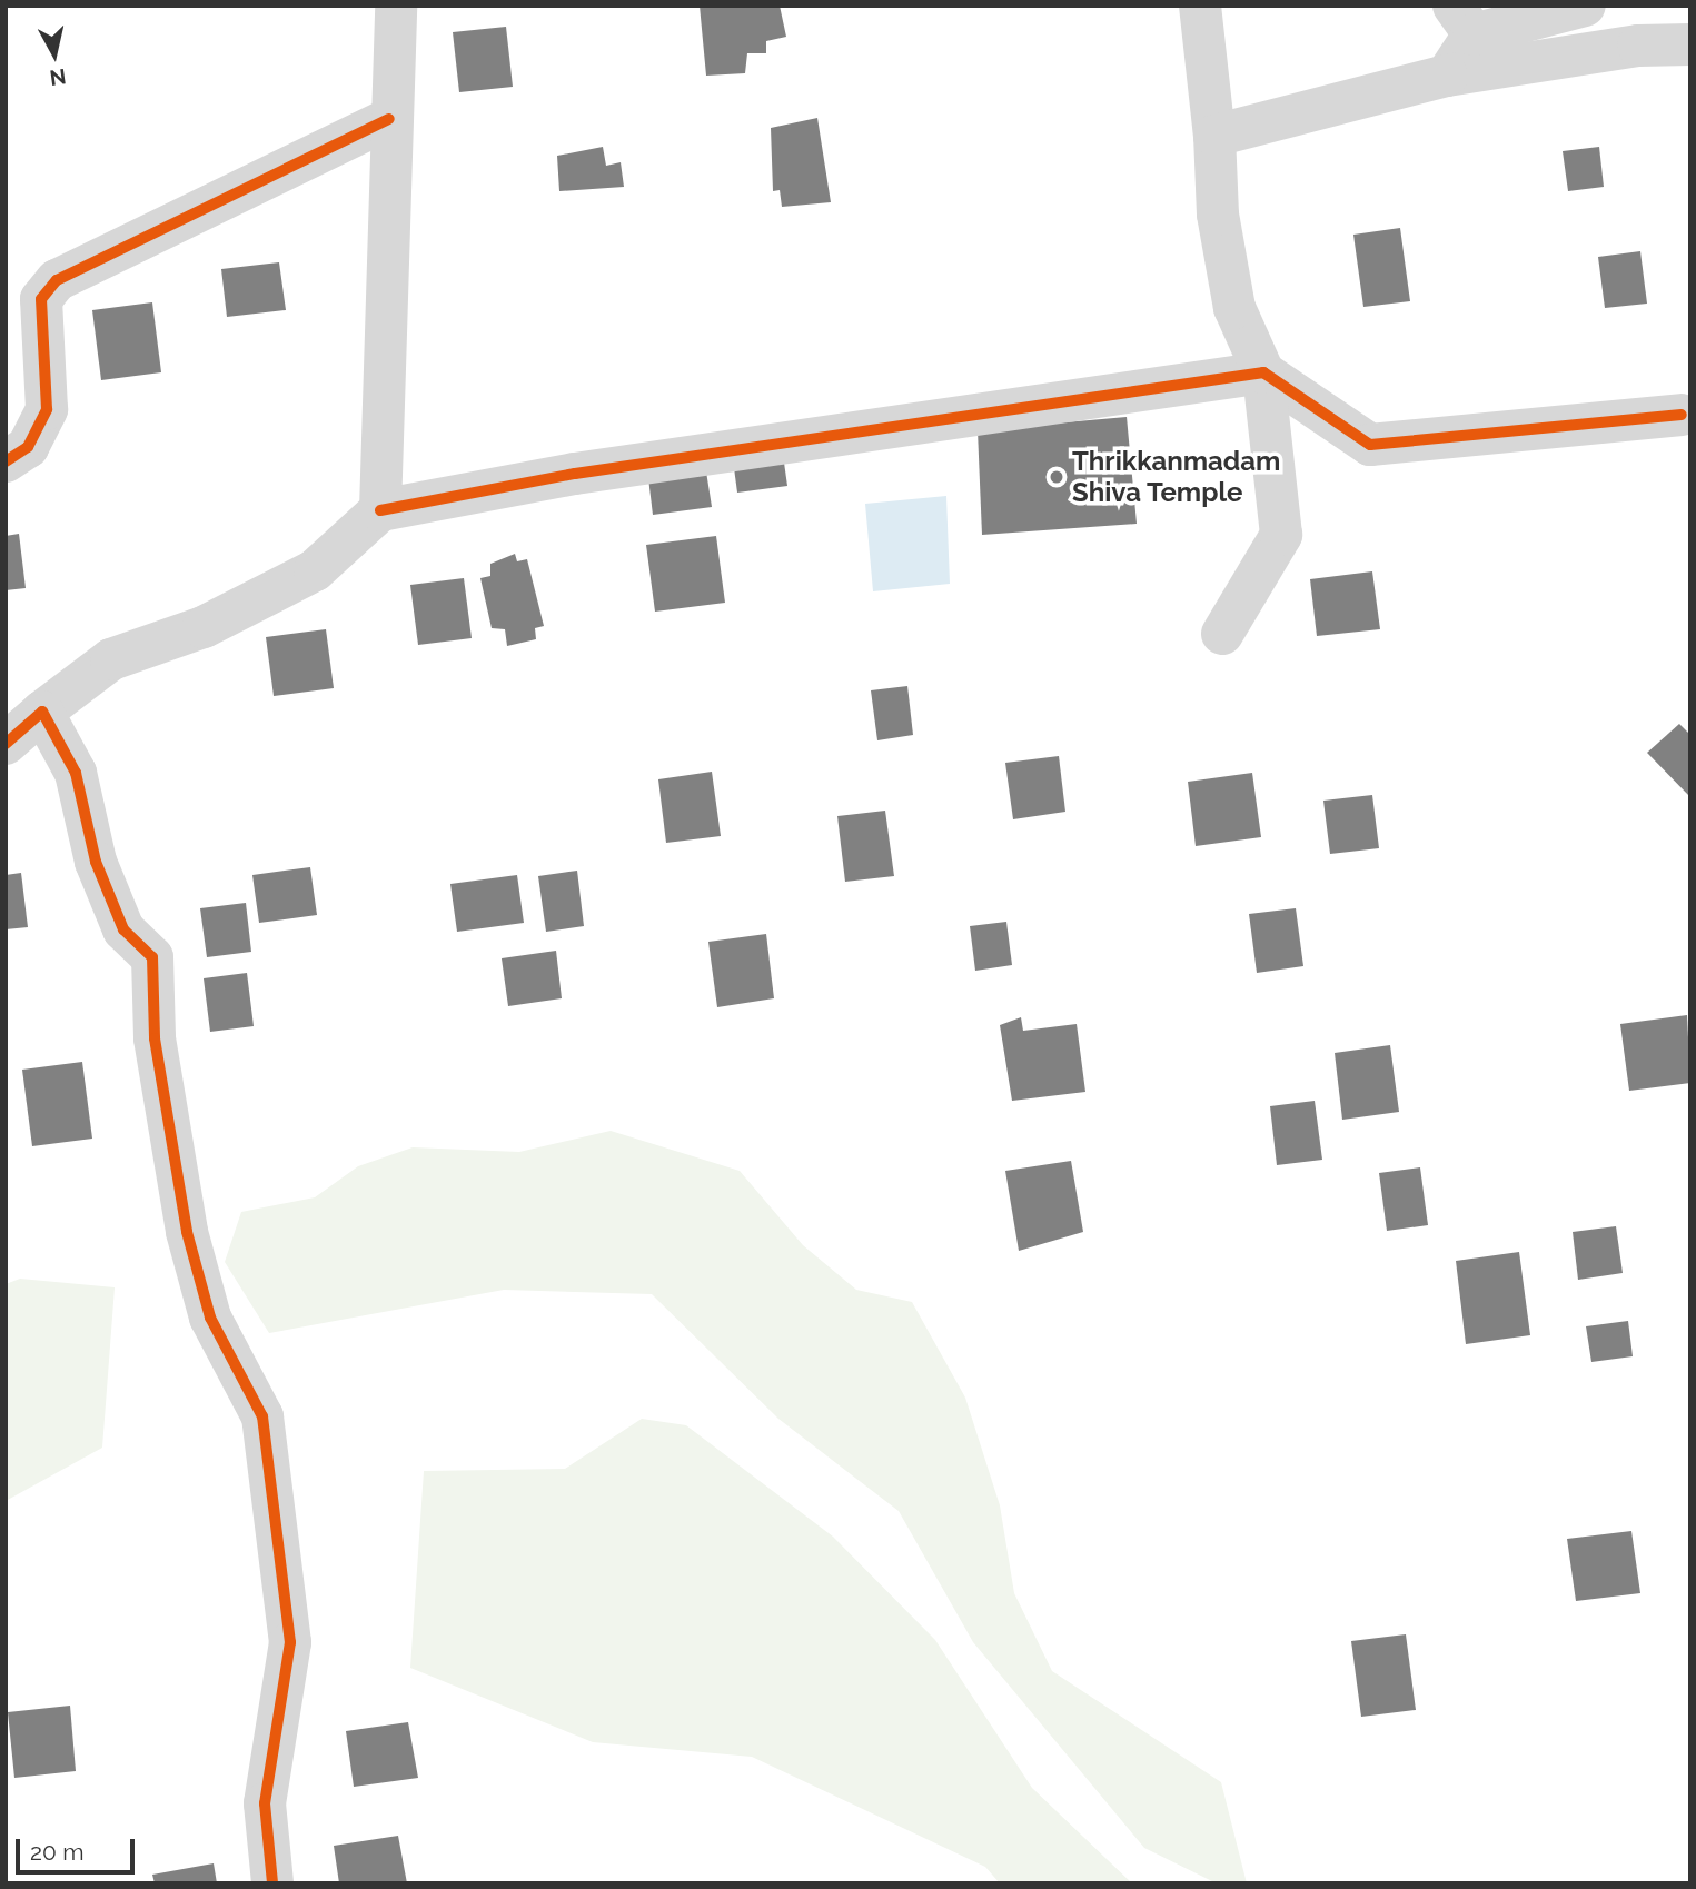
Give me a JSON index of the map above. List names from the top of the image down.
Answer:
{
  "places": ["Thrikkanmadam Shiva Temple"],
  "scale_bar": "20 m",
  "north": "bottom"
}
